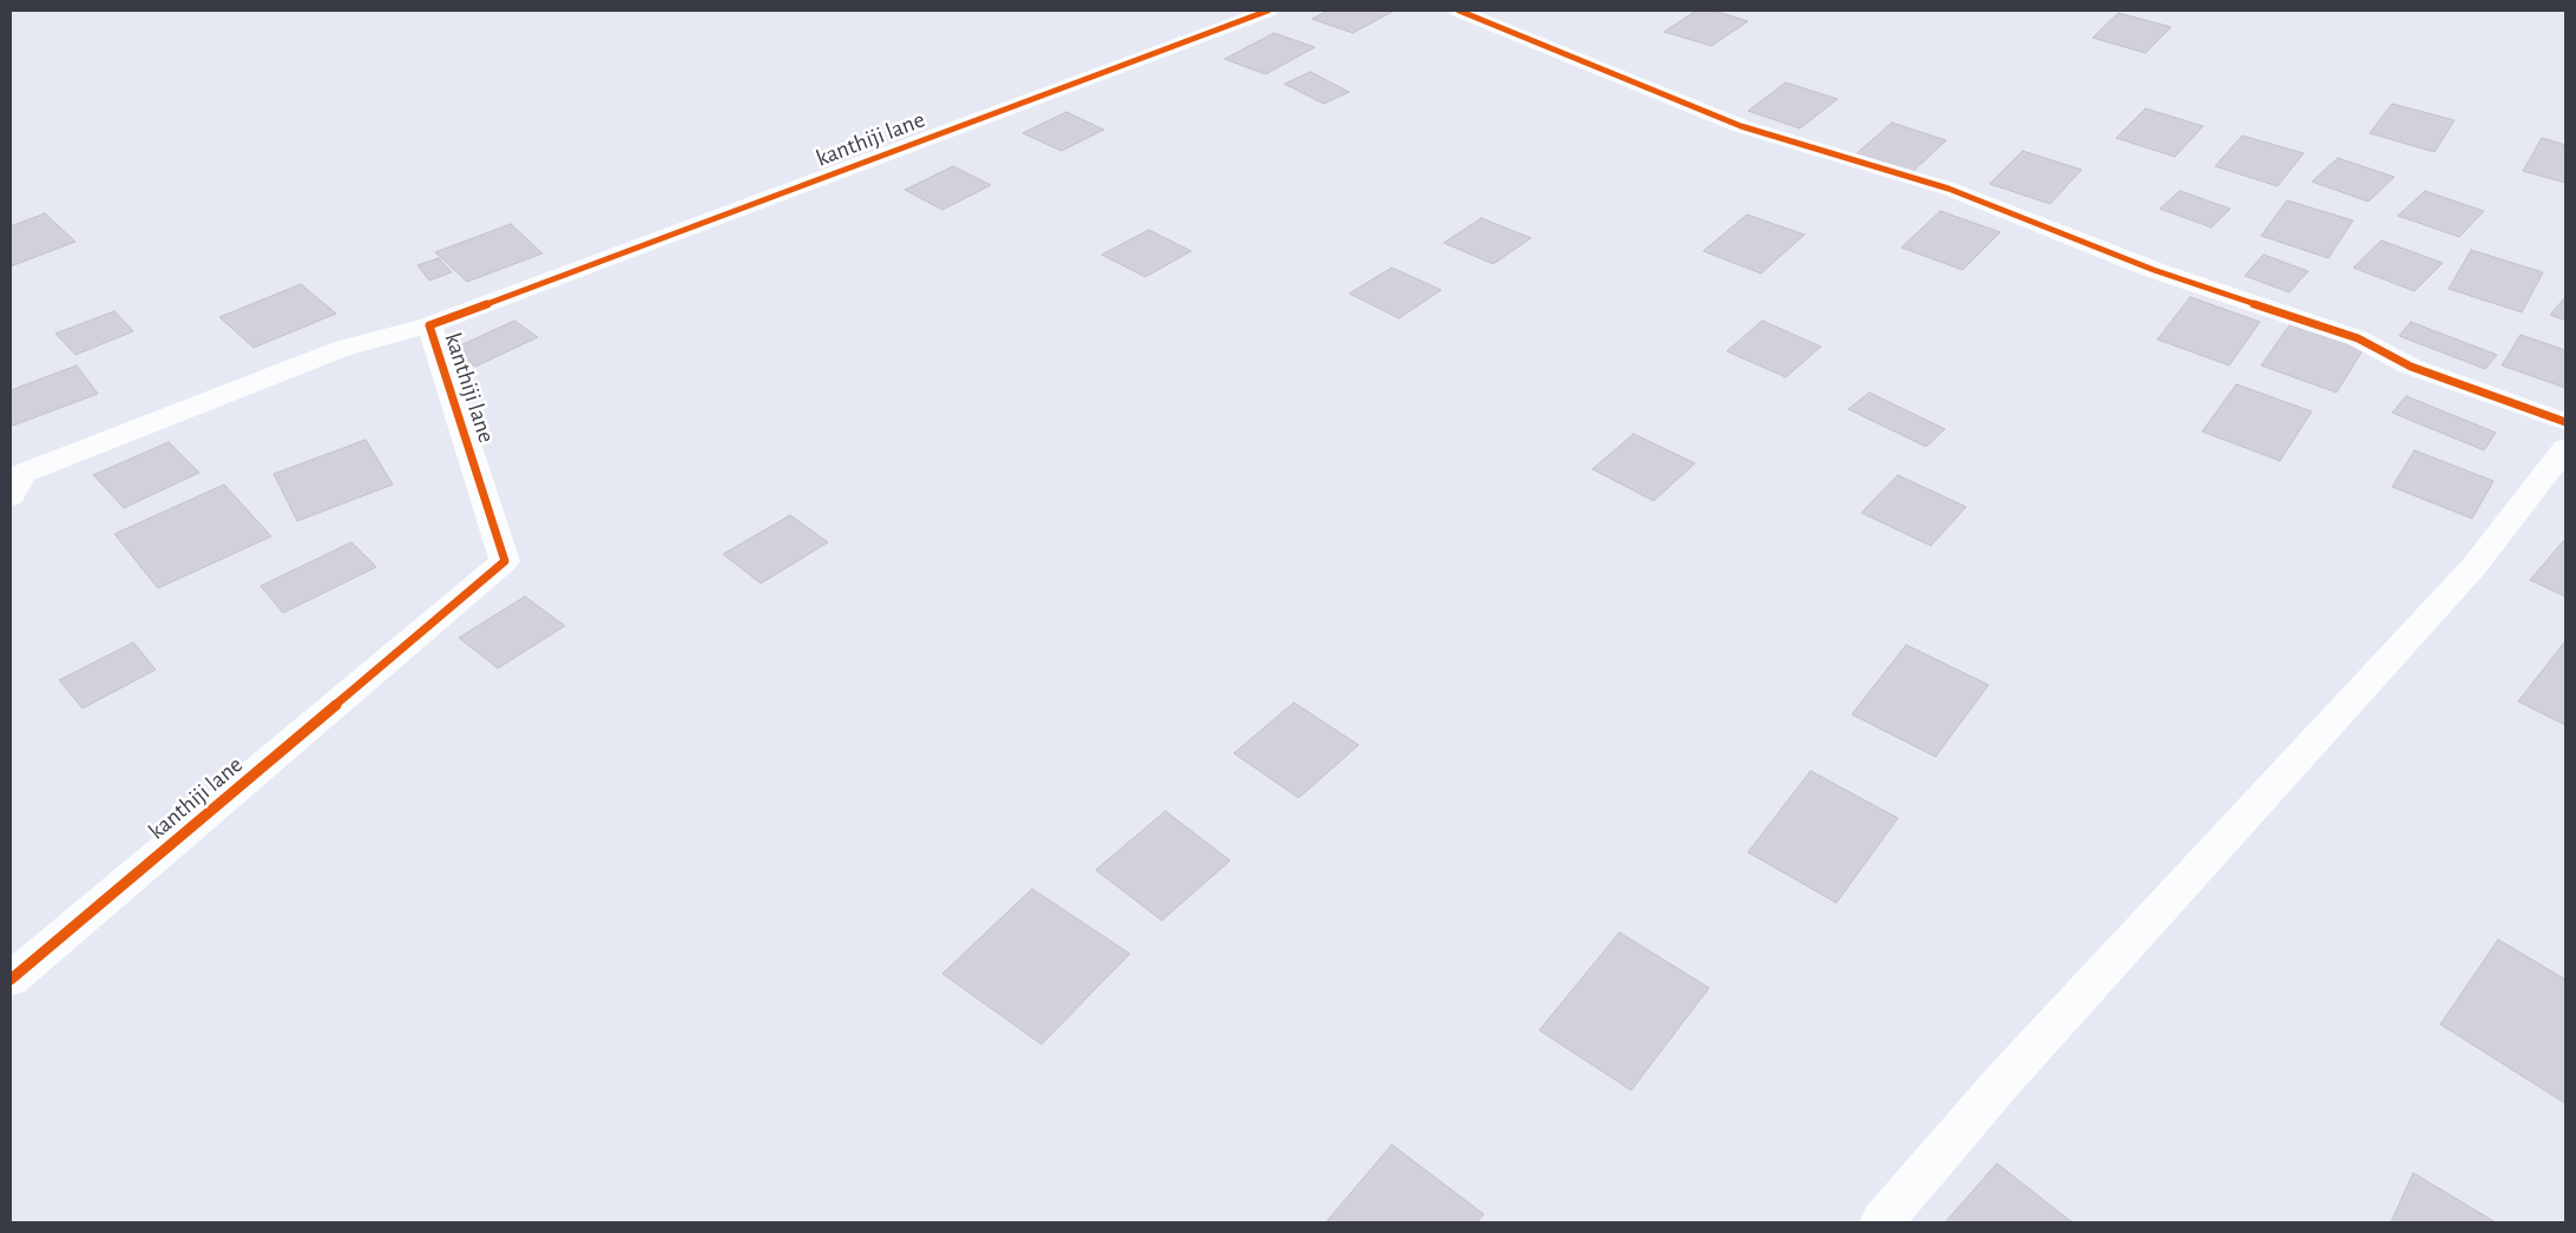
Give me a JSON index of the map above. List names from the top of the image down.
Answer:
{
  "streets": {
    "street": ["kanthiji lane"]
  }
}
